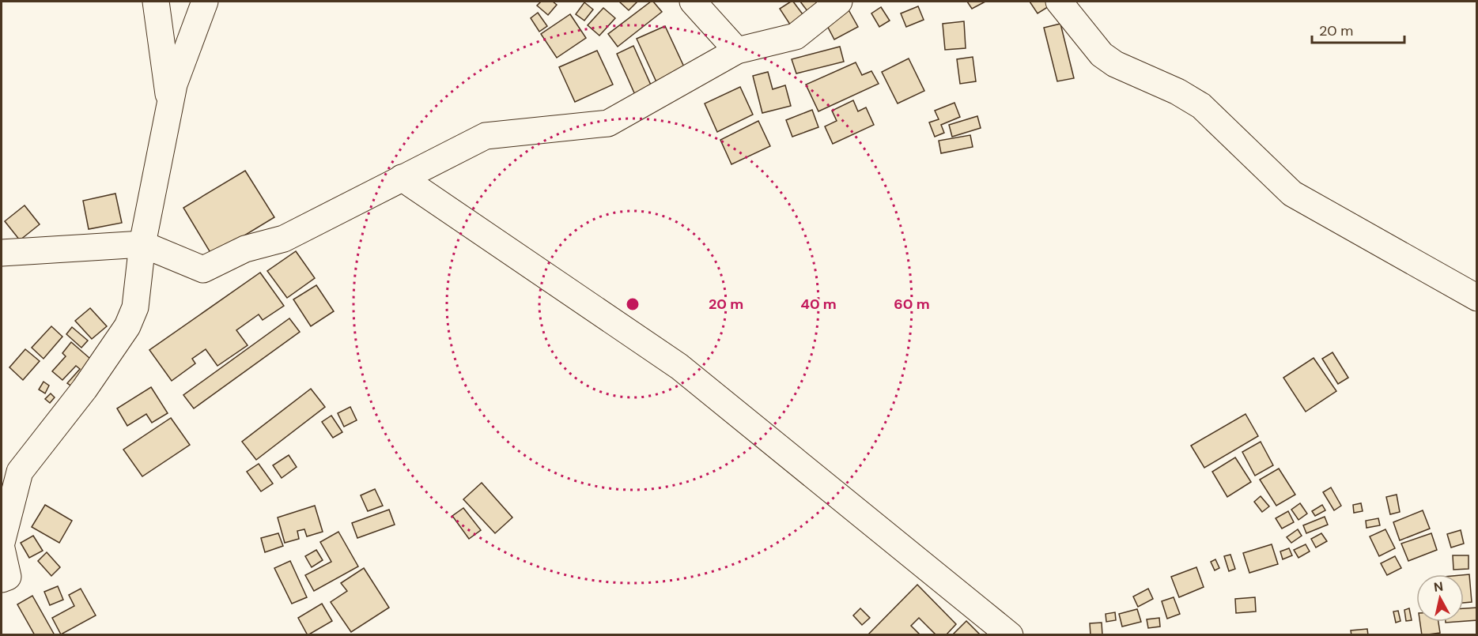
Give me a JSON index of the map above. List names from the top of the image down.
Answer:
{
  "scale_bar": "20 m",
  "north": "top",
  "rings": ["20 m", "40 m", "60 m"]
}
